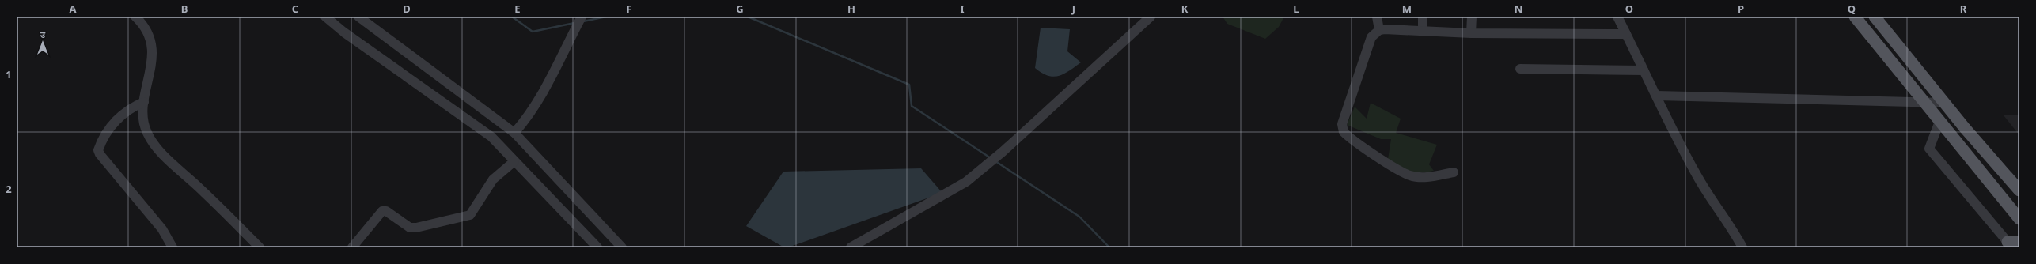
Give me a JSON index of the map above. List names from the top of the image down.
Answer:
{
  "north": "top",
  "grid": {
    "columns": [
      "A",
      "B",
      "C",
      "D",
      "E",
      "F",
      "G",
      "H",
      "I",
      "J",
      "K",
      "L",
      "M",
      "N",
      "O",
      "P",
      "Q",
      "R"
    ],
    "rows": ["1", "2"]
  }
}
